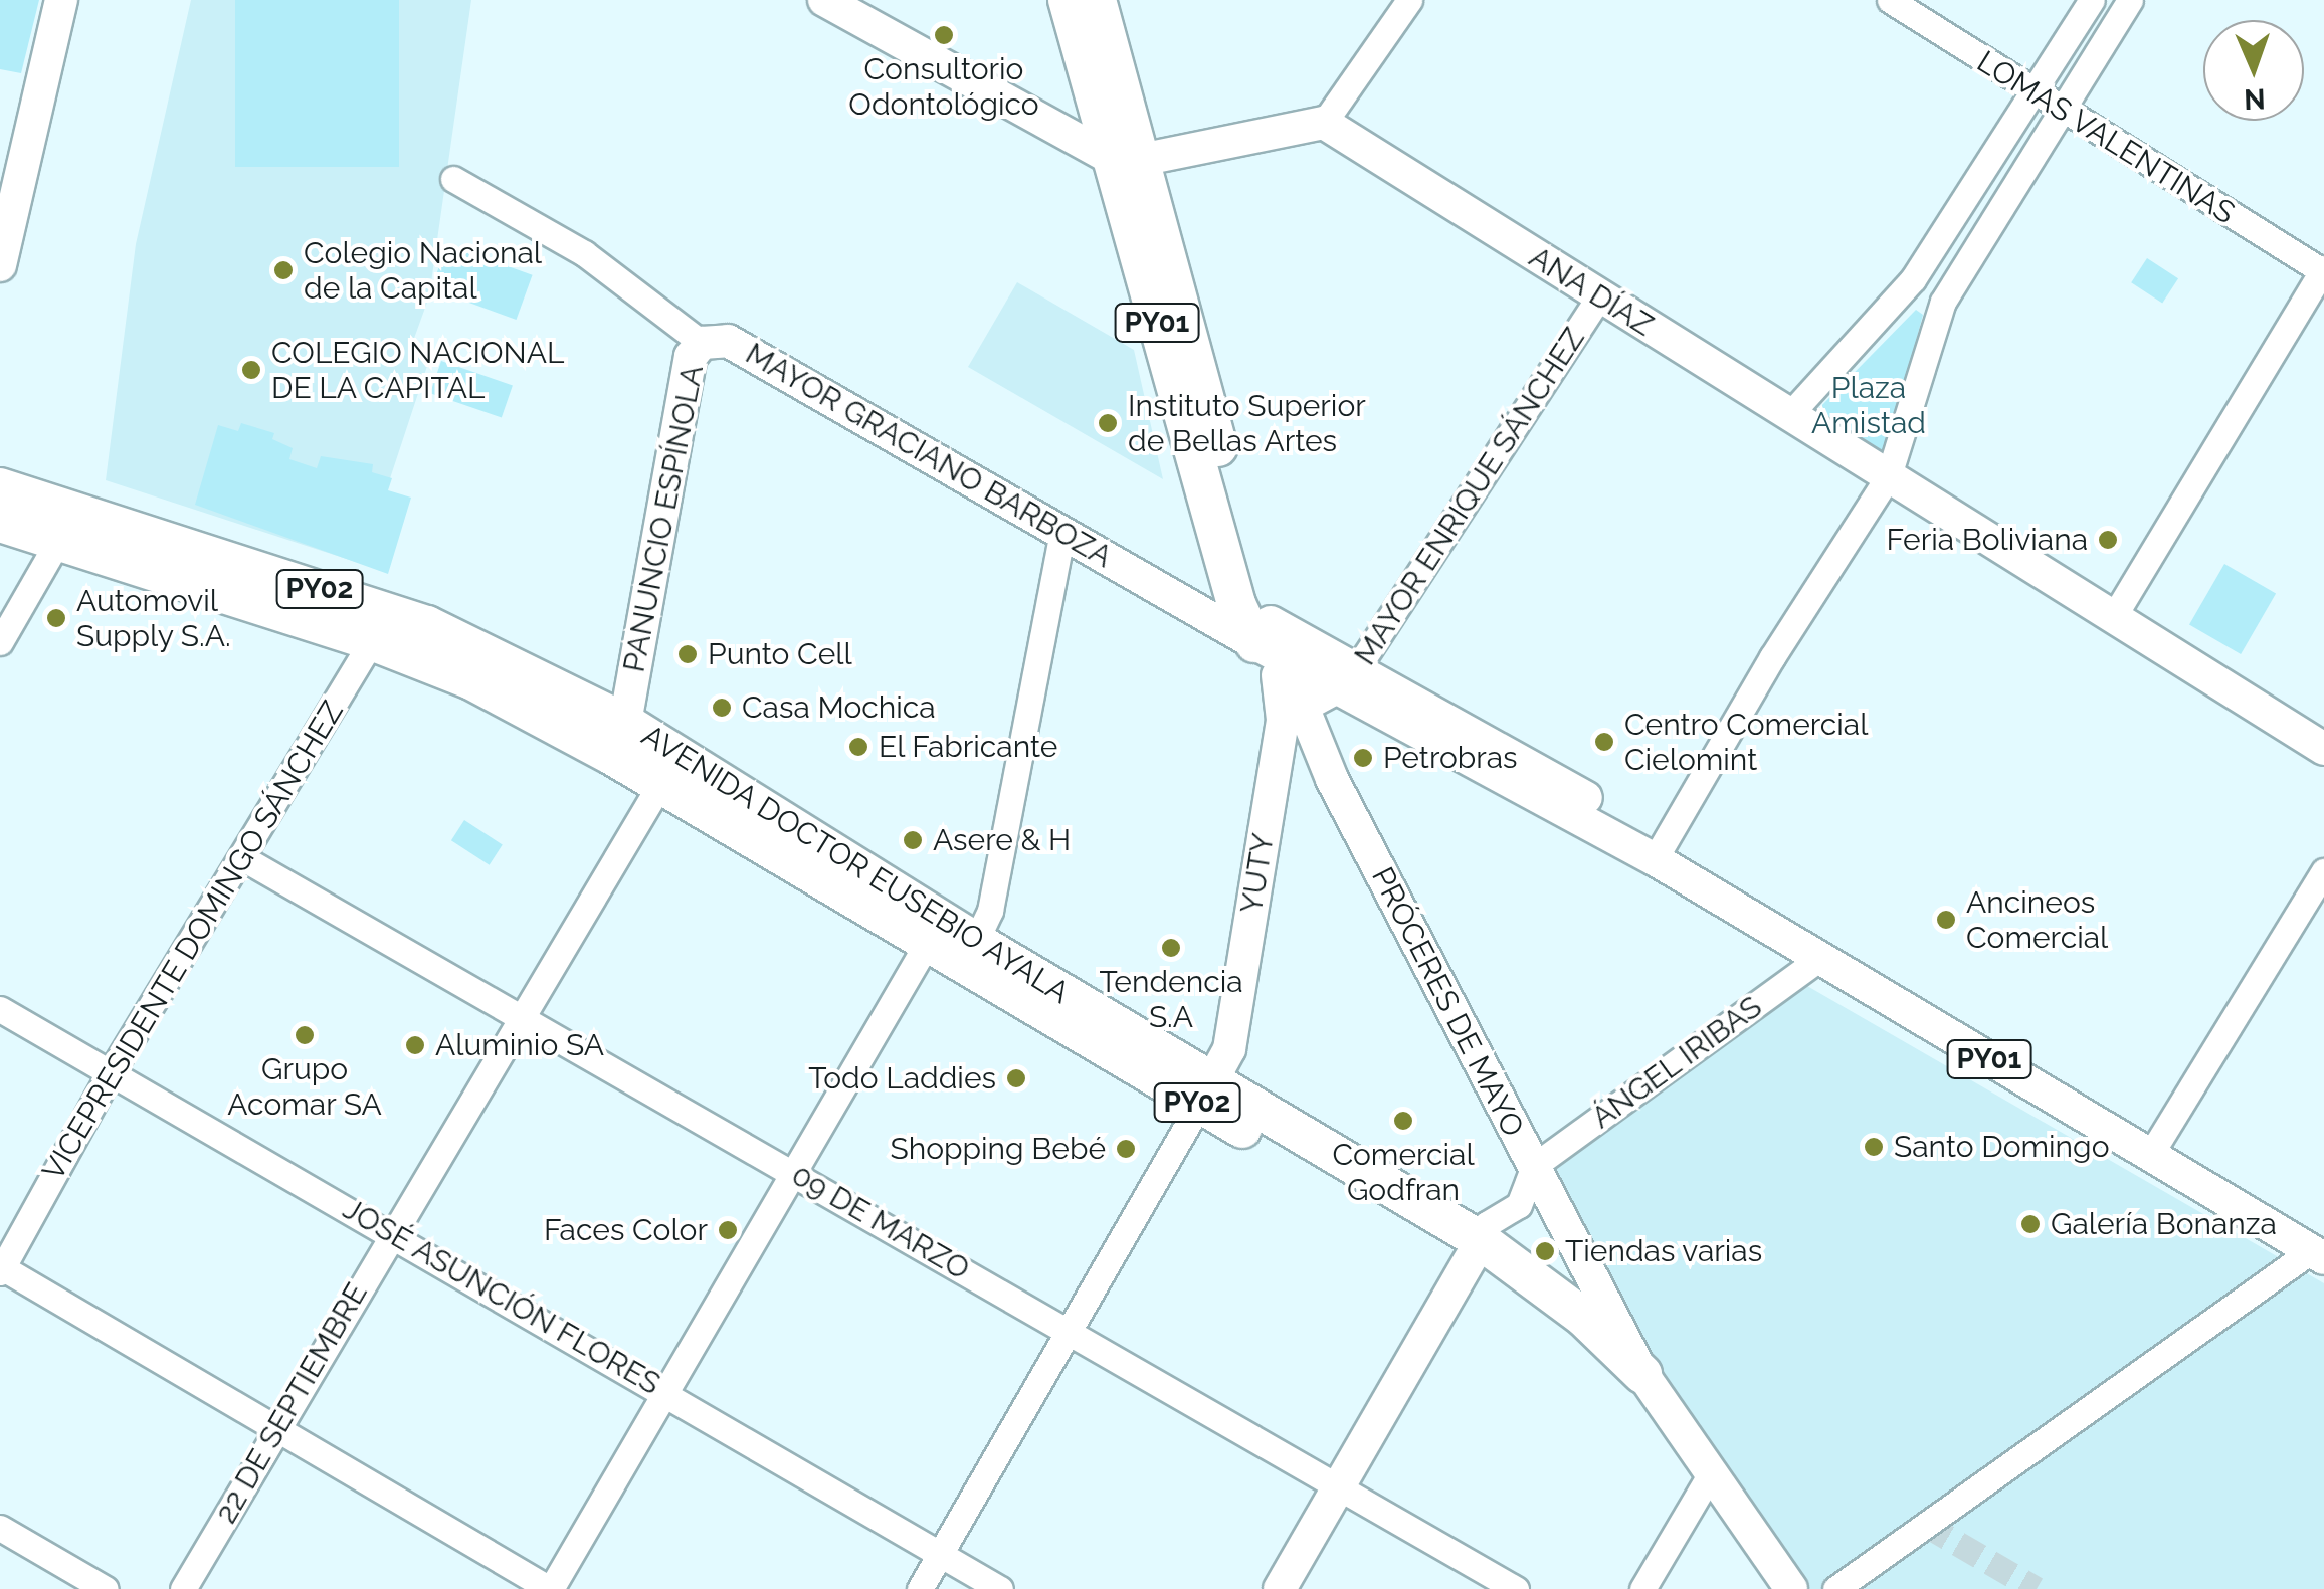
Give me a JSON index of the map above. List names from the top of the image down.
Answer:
{
  "streets": {
    "highway": ["PY01", "PY02", "AVENIDA DOCTOR EUSEBIO AYALA"],
    "main road": [
      "ANA DÍAZ",
      "MAYOR GRACIANO BARBOZA",
      "PANUNCIO ESPÍNOLA",
      "YUTY",
      "PRÓCERES DE MAYO"
    ],
    "street": [
      "LOMAS VALENTINAS",
      "MAYOR ENRIQUE SÁNCHEZ",
      "VICEPRESIDENTE DOMINGO SÁNCHEZ",
      "ÁNGEL IRIBAS",
      "09 DE MARZO",
      "JOSÉ ASUNCIÓN FLORES",
      "22 DE SEPTIEMBRE"
    ]
  },
  "crossings": [
    ["ANA DÍAZ", "MAYOR ENRIQUE SÁNCHEZ"],
    ["PY01", "MAYOR GRACIANO BARBOZA"],
    ["PY01", "MAYOR ENRIQUE SÁNCHEZ"],
    ["PY01", "YUTY"],
    ["PY01", "ÁNGEL IRIBAS"],
    ["MAYOR GRACIANO BARBOZA", "PANUNCIO ESPÍNOLA"],
    ["MAYOR GRACIANO BARBOZA", "YUTY"],
    ["MAYOR ENRIQUE SÁNCHEZ", "YUTY"],
    ["MAYOR ENRIQUE SÁNCHEZ", "PRÓCERES DE MAYO"],
    ["PANUNCIO ESPÍNOLA", "AVENIDA DOCTOR EUSEBIO AYALA"],
    ["PY02", "AVENIDA DOCTOR EUSEBIO AYALA"],
    ["PY02", "PRÓCERES DE MAYO"],
    ["AVENIDA DOCTOR EUSEBIO AYALA", "YUTY"],
    ["AVENIDA DOCTOR EUSEBIO AYALA", "VICEPRESIDENTE DOMINGO SÁNCHEZ"],
    ["AVENIDA DOCTOR EUSEBIO AYALA", "PRÓCERES DE MAYO"],
    ["AVENIDA DOCTOR EUSEBIO AYALA", "22 DE SEPTIEMBRE"],
    ["YUTY", "PRÓCERES DE MAYO"],
    ["VICEPRESIDENTE DOMINGO SÁNCHEZ", "09 DE MARZO"],
    ["VICEPRESIDENTE DOMINGO SÁNCHEZ", "JOSÉ ASUNCIÓN FLORES"],
    ["PRÓCERES DE MAYO", "ÁNGEL IRIBAS"],
    ["09 DE MARZO", "22 DE SEPTIEMBRE"],
    ["JOSÉ ASUNCIÓN FLORES", "22 DE SEPTIEMBRE"]
  ],
  "parks": ["Plaza Amistad"],
  "places": [
    "Consultorio Odontológico",
    "Colegio Nacional de la Capital",
    "COLEGIO NACIONAL DE LA CAPITAL",
    "Instituto Superior de Bellas Artes",
    "Feria Boliviana",
    "Automovil Supply S.A.",
    "Punto Cell",
    "Casa Mochica",
    "Centro Comercial Cielomint",
    "El Fabricante",
    "Petrobras",
    "Asere & H",
    "Ancineos Comercial",
    "Tendencia S.A",
    "Grupo Acomar SA",
    "Aluminio SA",
    "Todo Laddies",
    "Comercial Godfran",
    "Santo Domingo",
    "Shopping Bebé",
    "Galería Bonanza",
    "Faces Color",
    "Tiendas varias"
  ],
  "north": "bottom"
}
